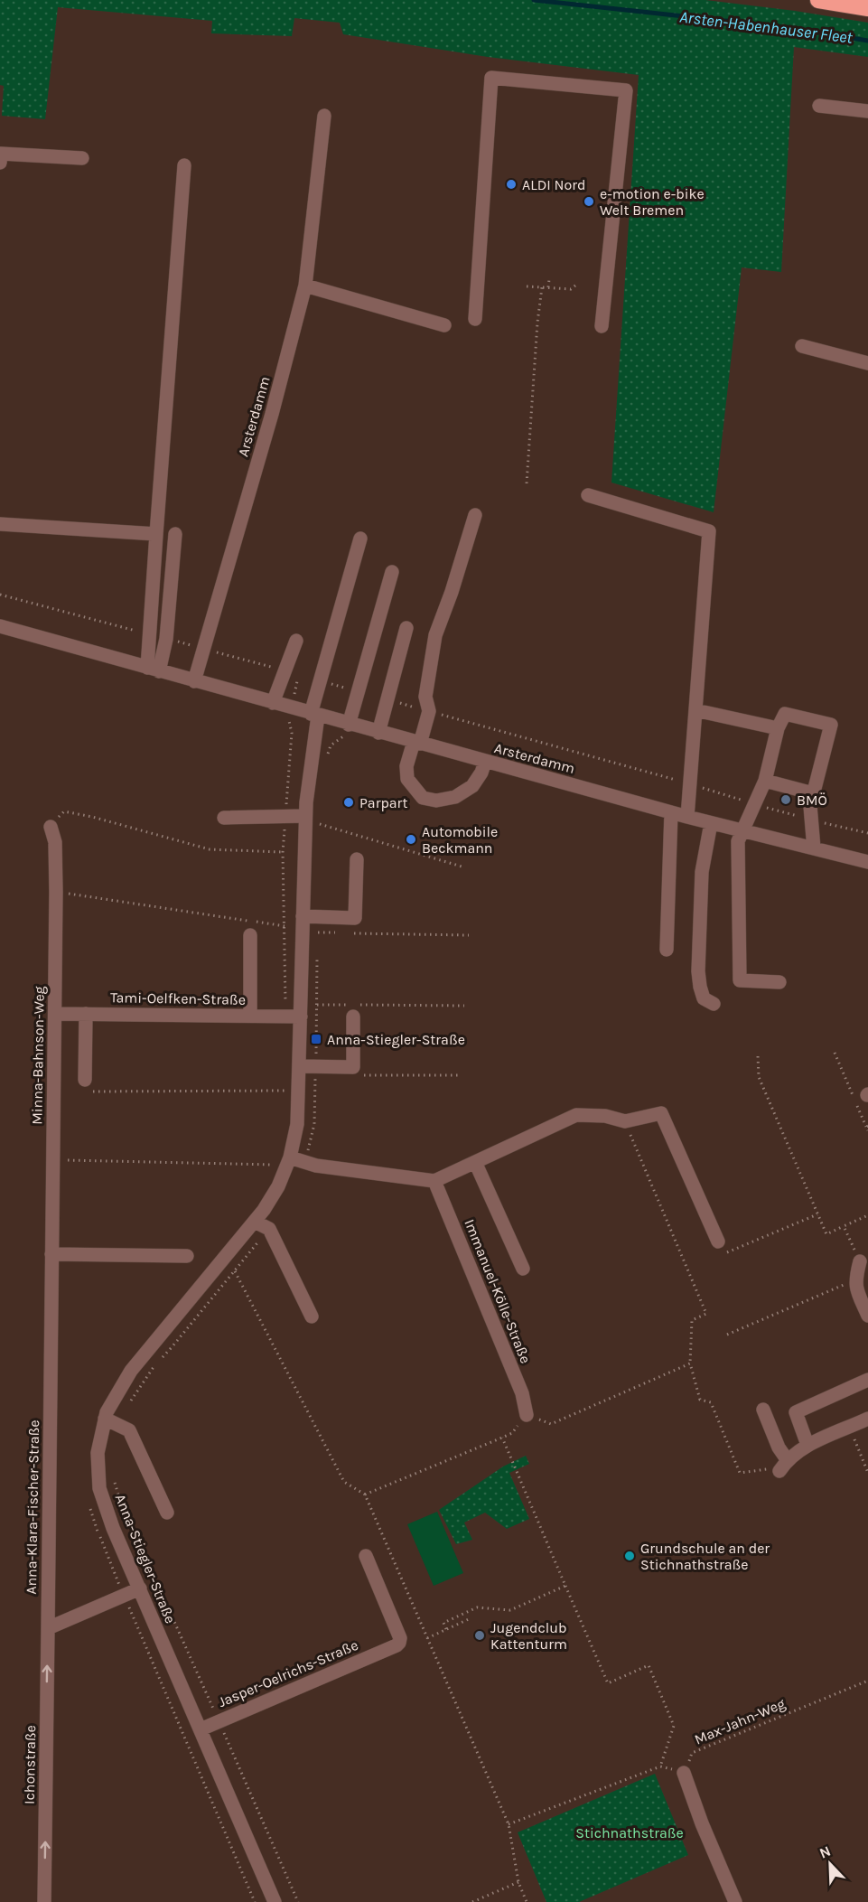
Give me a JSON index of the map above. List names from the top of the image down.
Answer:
{
  "streets": {
    "street": [
      "Arsterdamm",
      "Tami-Oelfken-Straße",
      "Minna-Bahnson-Weg",
      "Immanuel-Kölle-Straße",
      "Anna-Klara-Fischer-Straße",
      "Anna-Stiegler-Straße",
      "Jasper-Oelrichs-Straße",
      "Ichonstraße"
    ],
    "path": ["Max-Jahn-Weg"]
  },
  "crossings": [
    ["Arsterdamm", "Anna-Stiegler-Straße"],
    ["Tami-Oelfken-Straße", "Minna-Bahnson-Weg"],
    ["Tami-Oelfken-Straße", "Anna-Stiegler-Straße"],
    ["Minna-Bahnson-Weg", "Anna-Klara-Fischer-Straße"],
    ["Anna-Klara-Fischer-Straße", "Ichonstraße"],
    ["Anna-Stiegler-Straße", "Jasper-Oelrichs-Straße"]
  ],
  "one_way": ["Ichonstraße"],
  "water": ["Arsten-Habenhauser Fleet"],
  "parks": ["Stichnathstraße"],
  "places": {
    "other": [
      "ALDI Nord",
      "e-motion e-bike Welt Bremen",
      "BMÖ",
      "Parpart",
      "Automobile Beckmann",
      "Grundschule an der Stichnathstraße",
      "Jugendclub Kattenturm"
    ],
    "transit": ["Anna-Stiegler-Straße"]
  },
  "north": "top left"
}
